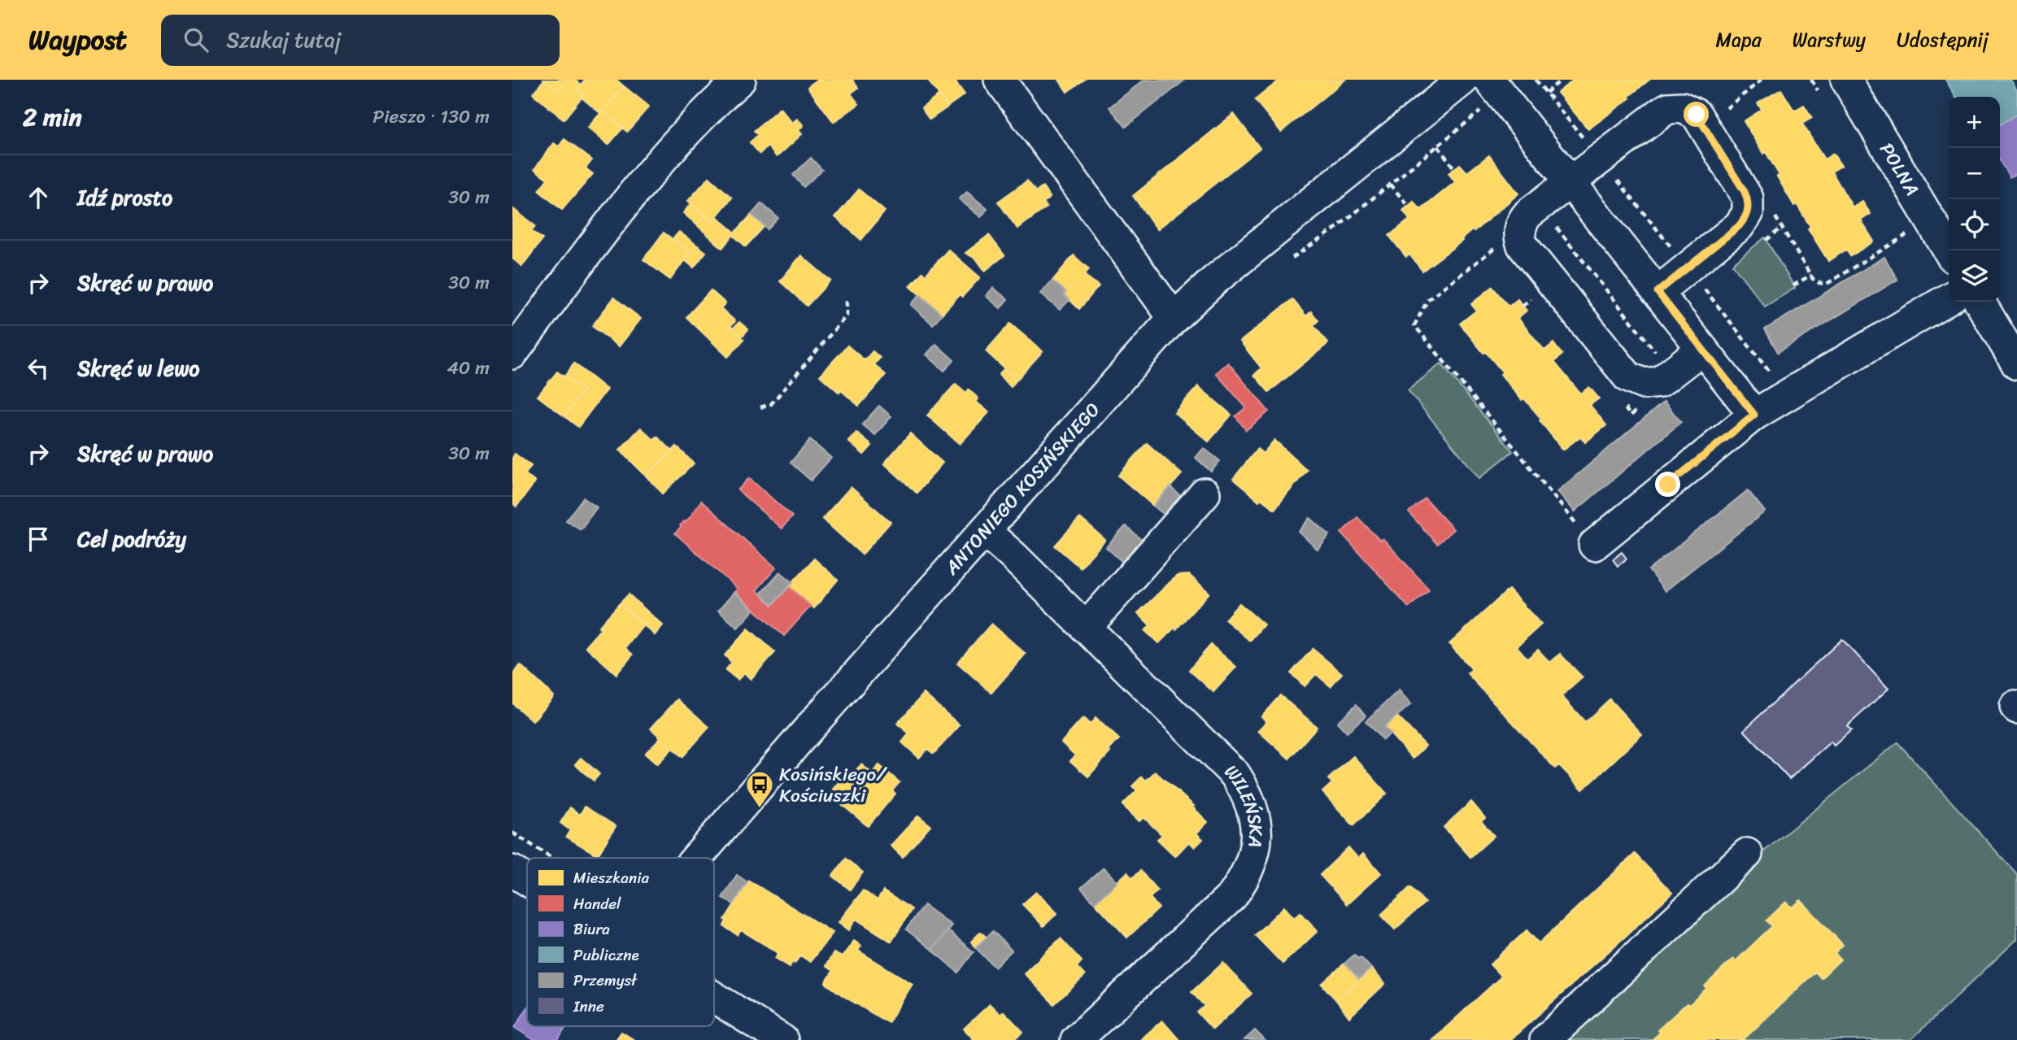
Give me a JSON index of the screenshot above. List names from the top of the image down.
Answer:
{
  "streets": {
    "street": ["POLNA", "ANTONIEGO KOSIŃSKIEGO", "WILEŃSKA"]
  },
  "crossings": [
    ["ANTONIEGO KOSIŃSKIEGO", "WILEŃSKA"]
  ],
  "places": {
    "bus stop": ["Kosińskiego/ Kościuszki"]
  },
  "legend": [
    "Mieszkania",
    "Handel",
    "Biura",
    "Publiczne",
    "Przemysł",
    "Inne"
  ],
  "page": {
    "header": "Waypost",
    "search": "Szukaj tutaj",
    "nav": ["Mapa", "Warstwy", "Udostępnij"],
    "heading": ["2 min", "Pieszo · 130 m"],
    "map_buttons": ["+", "−"],
    "list": [
      ["Idź prosto", "30 m"],
      ["Skręć w prawo", "30 m"],
      ["Skręć w lewo", "40 m"],
      ["Skręć w prawo", "30 m"],
      "Cel podróży"
    ]
  }
}
